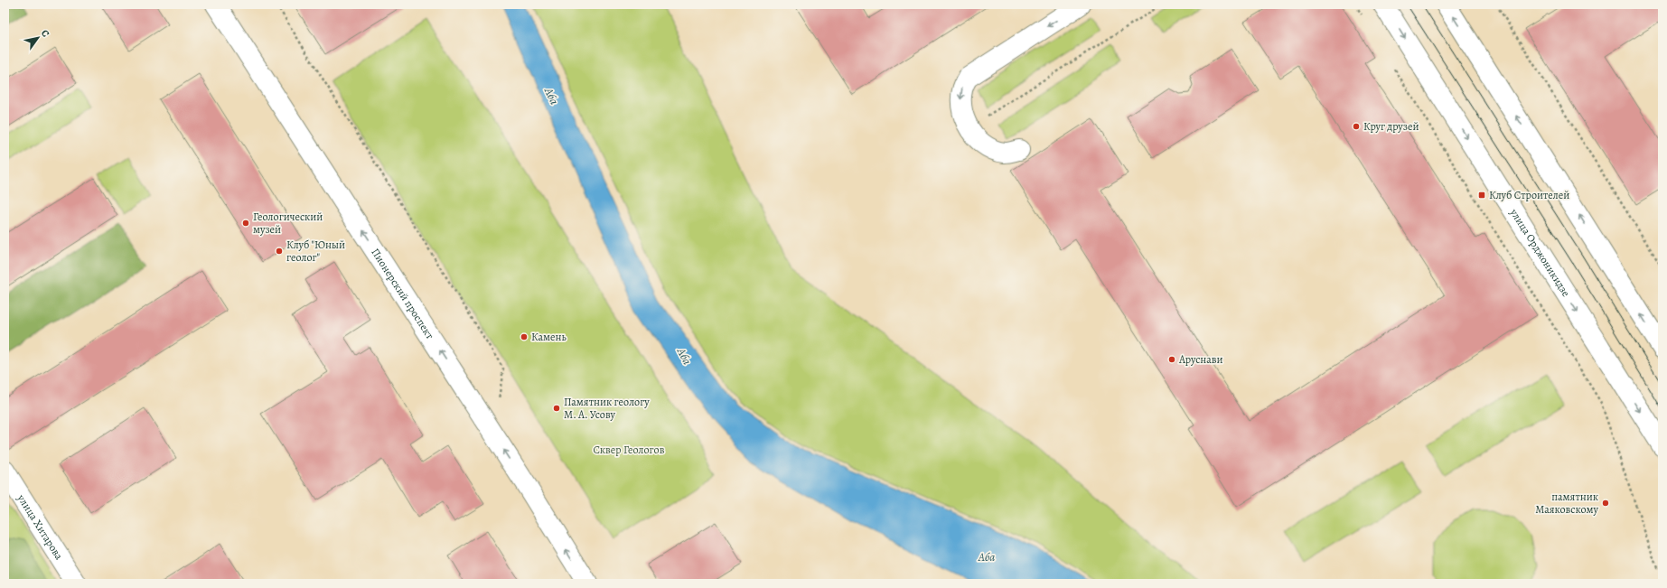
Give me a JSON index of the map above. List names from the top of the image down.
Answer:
{
  "streets": {
    "street": ["улица Орджоникидзе", "Пионерский проспект", "улица Хитарова"]
  },
  "one_way": ["Пионерский проспект"],
  "water": ["Аба"],
  "parks": ["Сквер Геологов"],
  "places": {
    "other": [
      "Круг друзей",
      "Геологический музей",
      "Клуб \"Юный геолог\"",
      "Камень",
      "Аруснави",
      "Памятник геологу М. А. Усову",
      "памятник Маяковскому"
    ],
    "transit": ["Клуб Строителей"]
  },
  "north": "top right"
}
